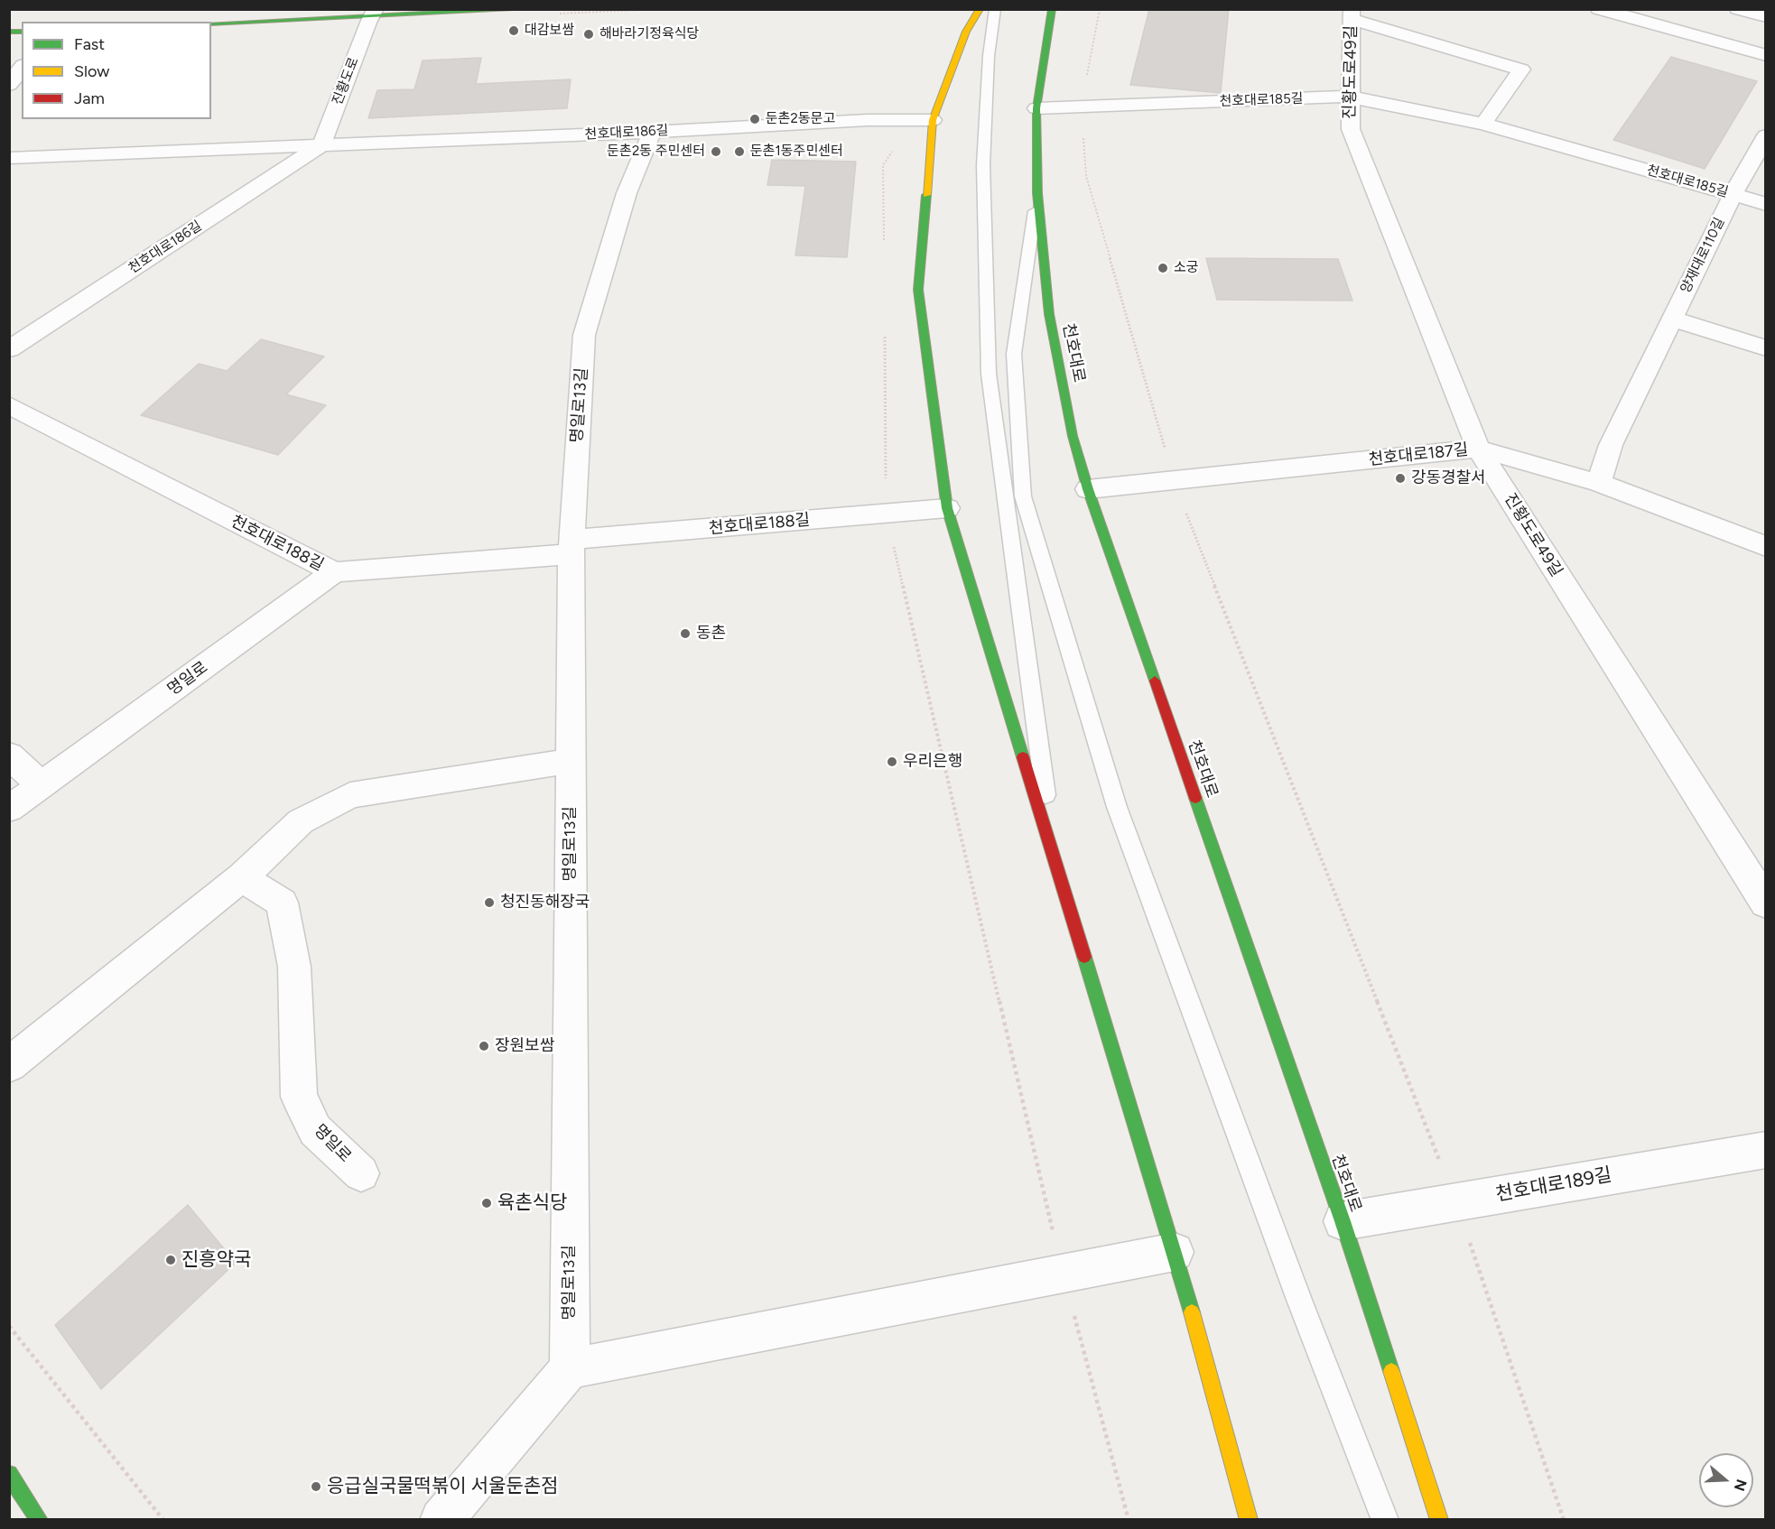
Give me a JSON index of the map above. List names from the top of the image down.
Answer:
{
  "streets": {
    "main road": ["천호대로"],
    "street": [
      "진황도로49길",
      "진황도로",
      "천호대로185길",
      "천호대로186길",
      "양재대로110길",
      "명일로13길",
      "천호대로187길",
      "천호대로188길",
      "명일로",
      "천호대로189길"
    ]
  },
  "crossings": [
    ["진황도로49길", "천호대로185길"],
    ["진황도로49길", "천호대로187길"],
    ["진황도로", "천호대로186길"],
    ["천호대로185길", "양재대로110길"],
    ["천호대로185길", "천호대로"],
    ["천호대로186길", "명일로13길"],
    ["양재대로110길", "천호대로187길"],
    ["천호대로", "천호대로187길"],
    ["천호대로", "천호대로189길"],
    ["명일로13길", "천호대로188길"],
    ["천호대로188길", "명일로"]
  ],
  "places": [
    "대감보쌈",
    "해바라기정육식당",
    "둔촌2동문고",
    "둔촌2동 주민센터",
    "둔촌1동주민센터",
    "소궁",
    "강동경찰서",
    "동촌",
    "우리은행",
    "청진동해장국",
    "장원보쌈",
    "육촌식당",
    "진흥약국",
    "응급실국물떡볶이 서울둔촌점"
  ],
  "legend": ["Fast", "Slow", "Jam"],
  "north": "right"
}
